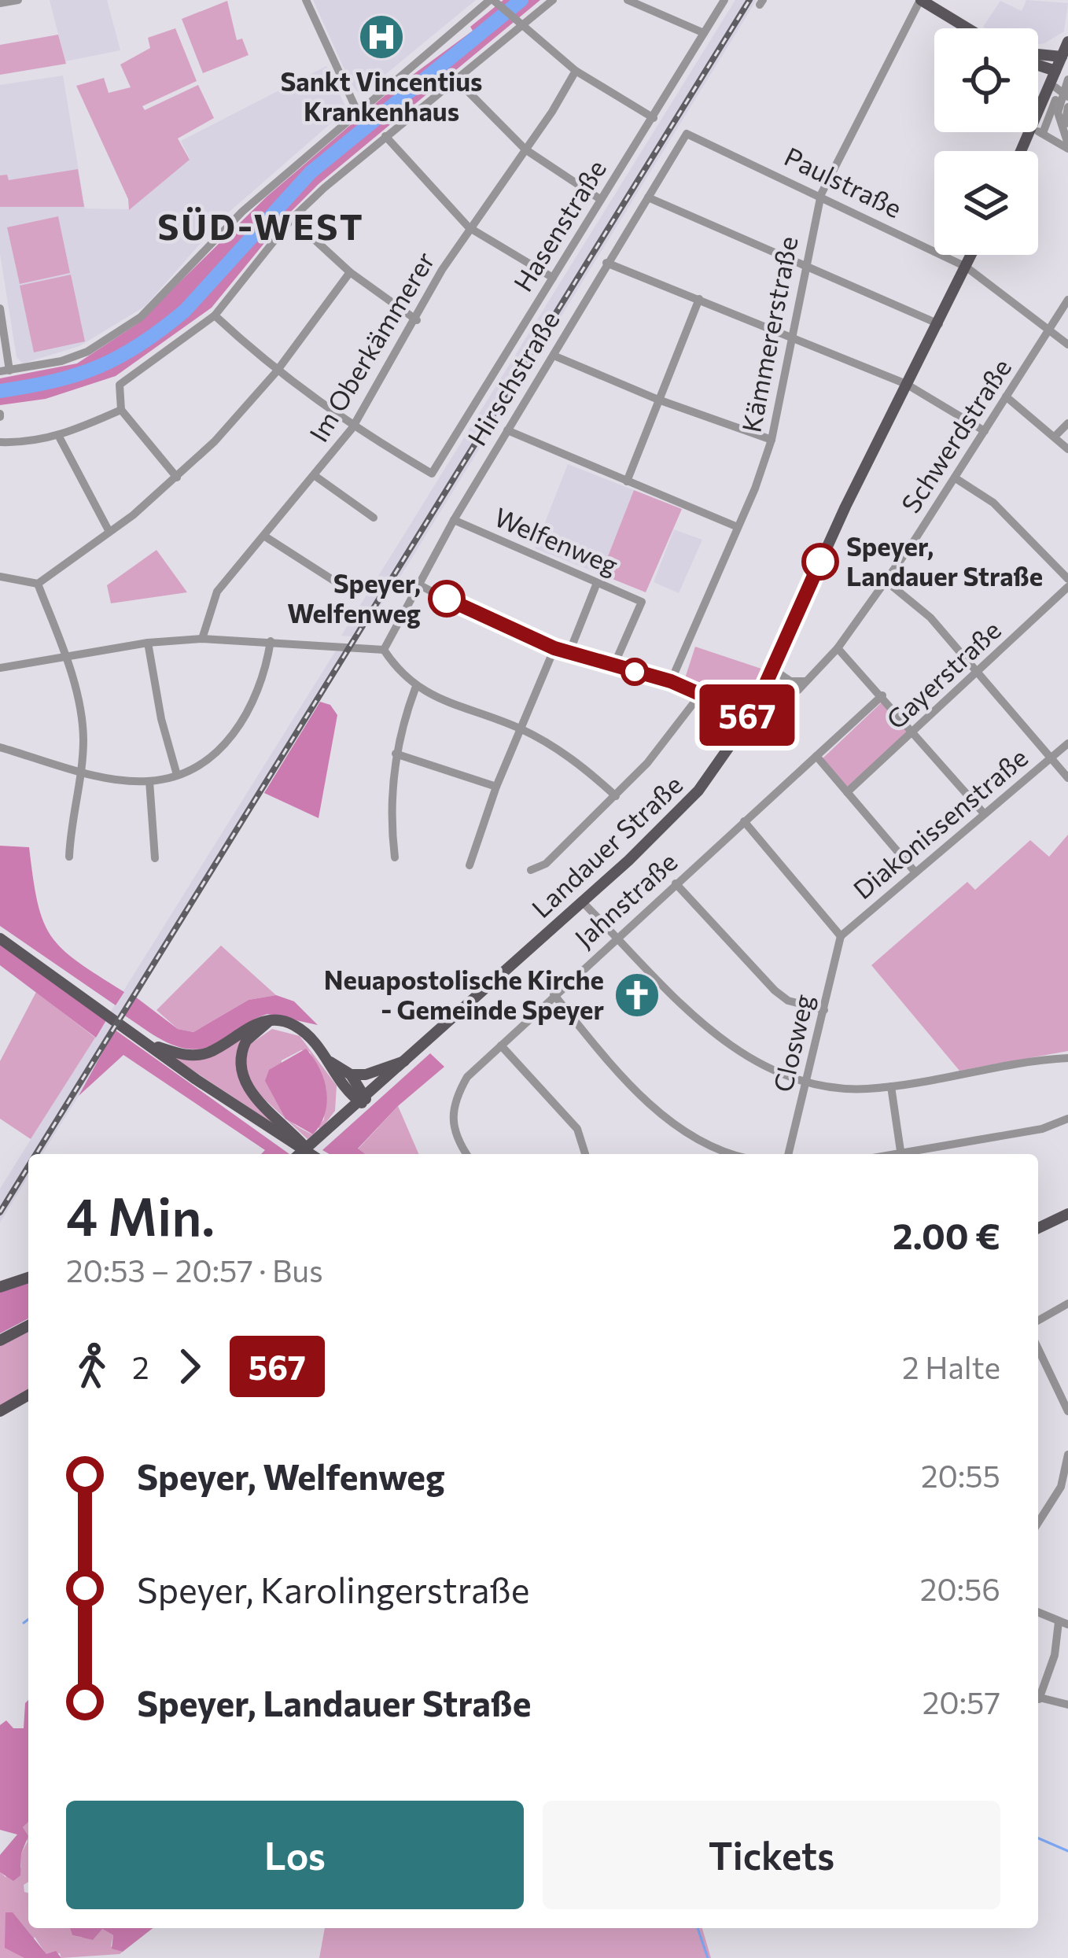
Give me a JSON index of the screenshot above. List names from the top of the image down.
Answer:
{
  "streets": {
    "main road": ["Landauer Straße"],
    "street": [
      "Paulstraße",
      "Hasenstraße",
      "Kämmererstraße",
      "Im Oberkämmerer",
      "Hirschstraße",
      "Schwerdstraße",
      "Welfenweg",
      "Gayerstraße",
      "Diakonissenstraße",
      "Jahnstraße",
      "Closweg"
    ]
  },
  "crossings": [
    ["Paulstraße", "Kämmererstraße"],
    ["Paulstraße", "Hirschstraße"],
    ["Paulstraße", "Schwerdstraße"],
    ["Paulstraße", "Landauer Straße"],
    ["Hasenstraße", "Im Oberkämmerer"],
    ["Hirschstraße", "Welfenweg"],
    ["Schwerdstraße", "Landauer Straße"],
    ["Diakonissenstraße", "Closweg"]
  ],
  "districts": ["SÜD-WEST"],
  "places": {
    "hospital": ["Sankt Vincentius Krankenhaus"],
    "other": ["Speyer, Landauer Straße", "Speyer, Welfenweg"],
    "church": ["Neuapostolische Kirche - Gemeinde Speyer"]
  },
  "lines": ["bus line 567"],
  "page": {
    "on_map": "567",
    "heading": ["4 Min.", "20:53 – 20:57 · Bus", "2.00 €"],
    "legs": ["2", "567", "2 Halte"],
    "list": [
      {
        "name": "Speyer, Welfenweg",
        "value": "20:55"
      },
      {
        "name": "Speyer, Karolingerstraße",
        "value": "20:56"
      },
      {
        "name": "Speyer, Landauer Straße",
        "value": "20:57"
      }
    ],
    "buttons": ["Los", "Tickets"]
  }
}
